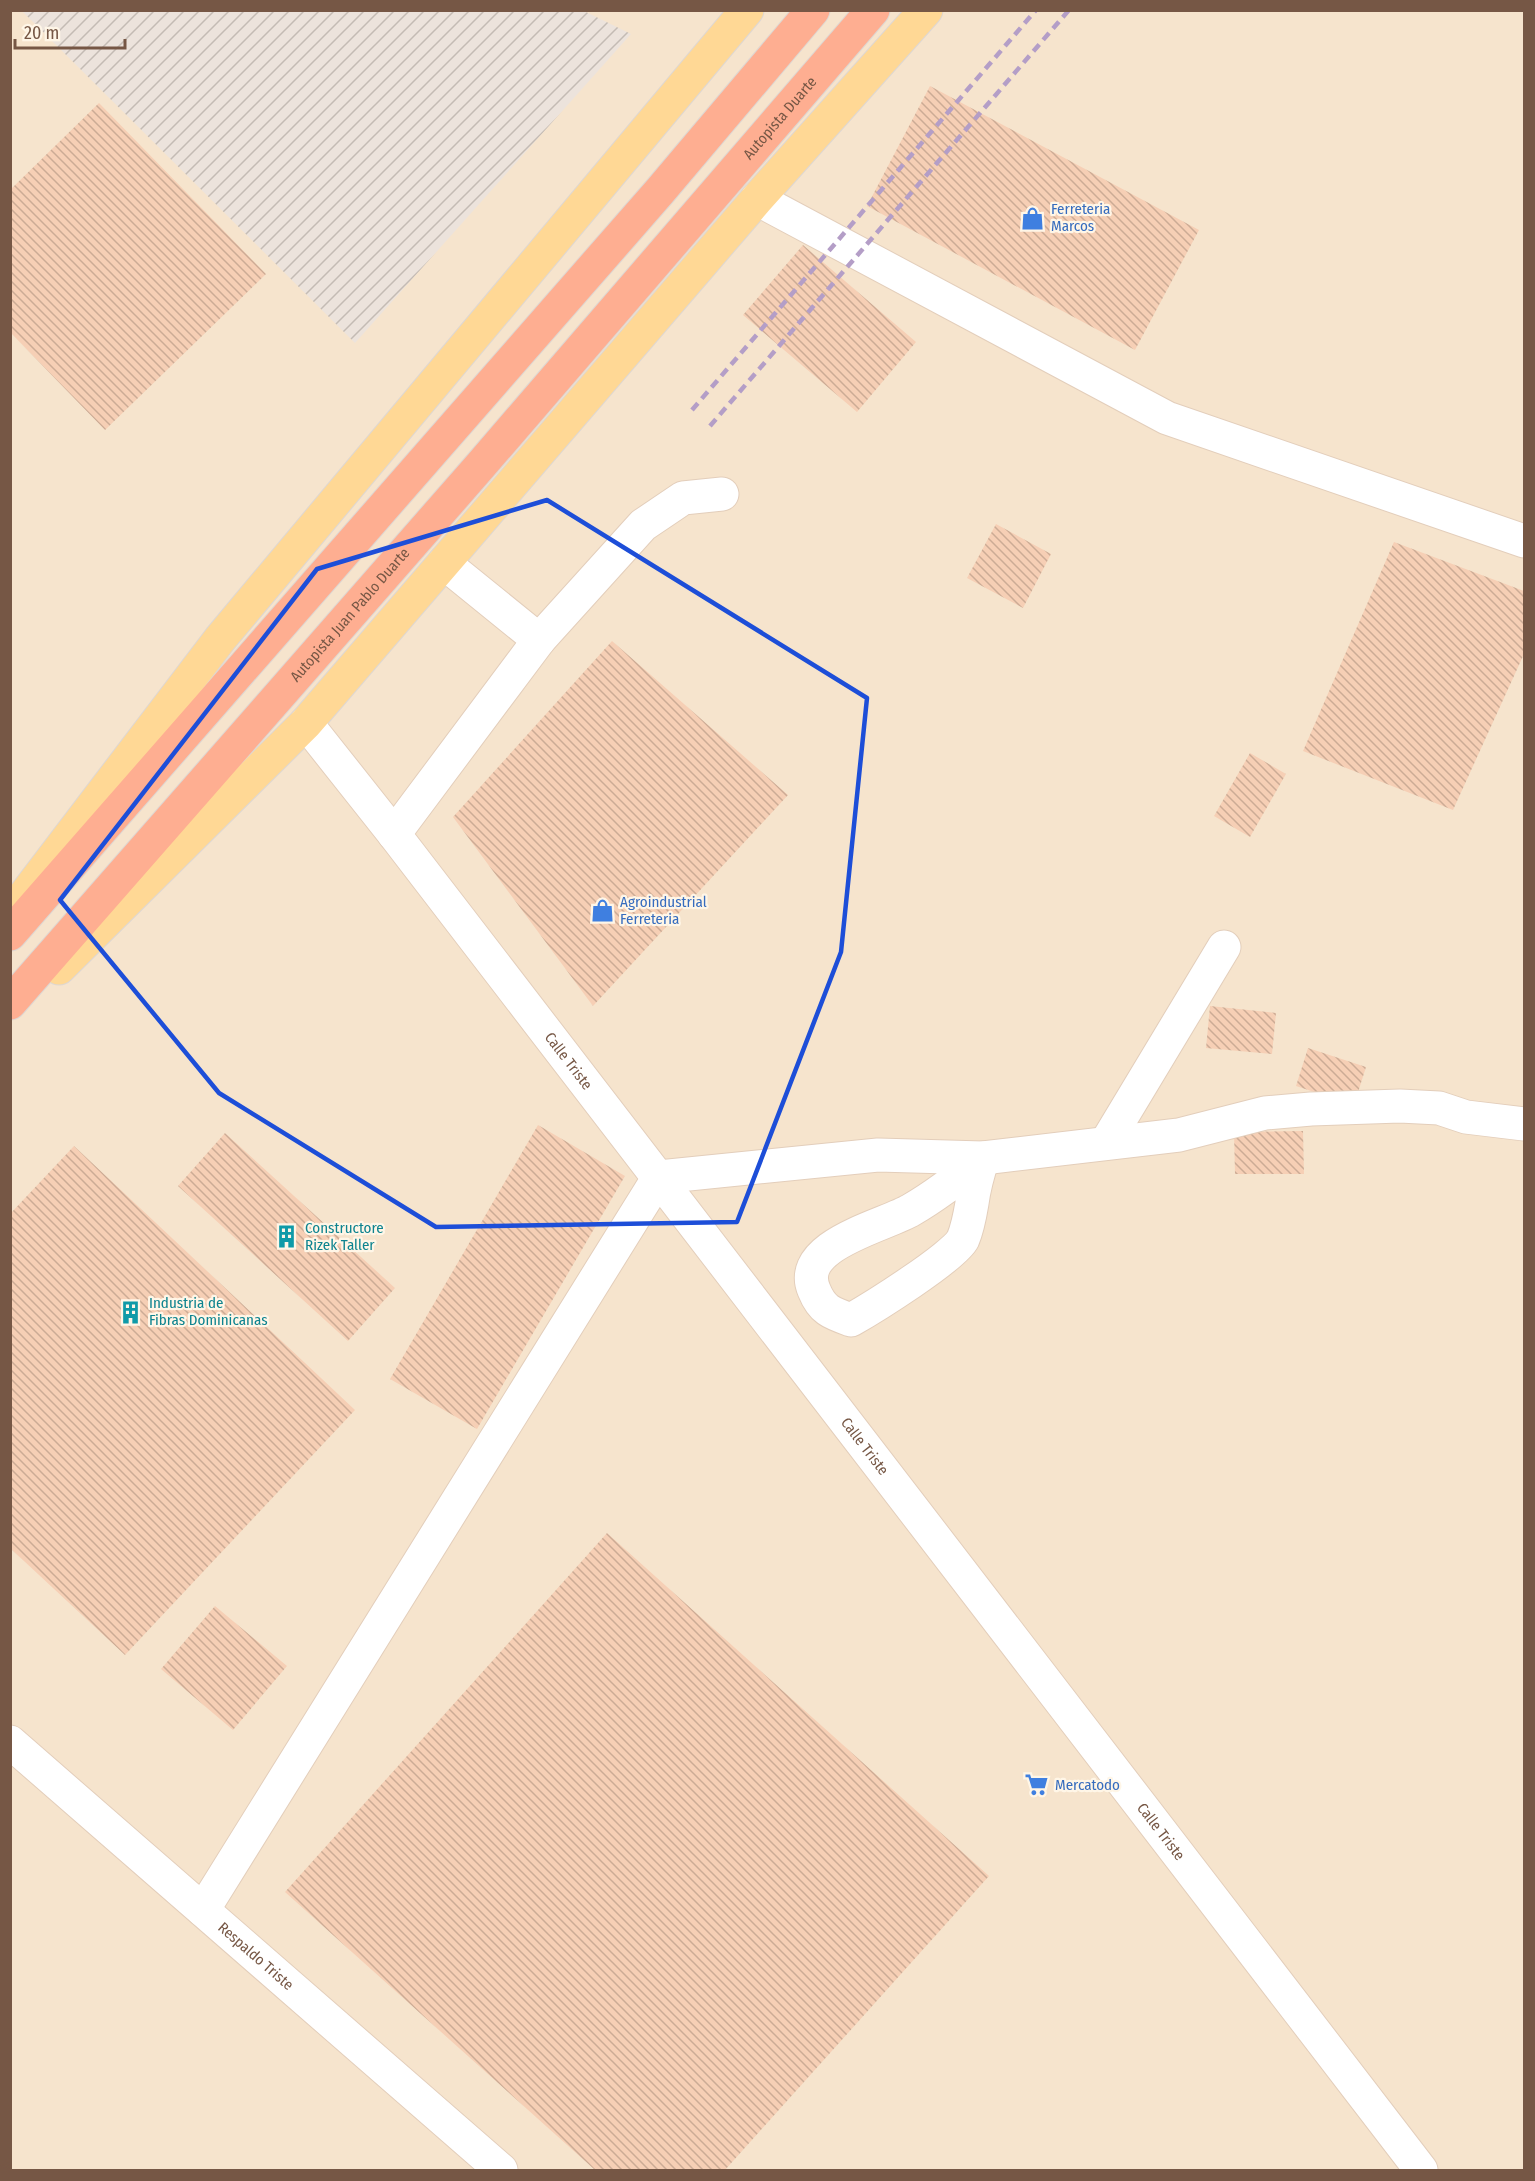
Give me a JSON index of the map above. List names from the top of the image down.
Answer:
{
  "streets": {
    "highway": ["Autopista Duarte", "Autopista Juan Pablo Duarte"],
    "street": ["Calle Triste", "Respaldo Triste"]
  },
  "crossings": [
    ["Autopista Duarte", "Autopista Juan Pablo Duarte"]
  ],
  "places": {
    "shop": ["Ferreteria Marcos", "Agroindustrial Ferreteria"],
    "building": ["Constructore Rizek Taller", "Industria de Fibras Dominicanas"],
    "supermarket": ["Mercatodo"]
  },
  "scale_bar": "20 m"
}
